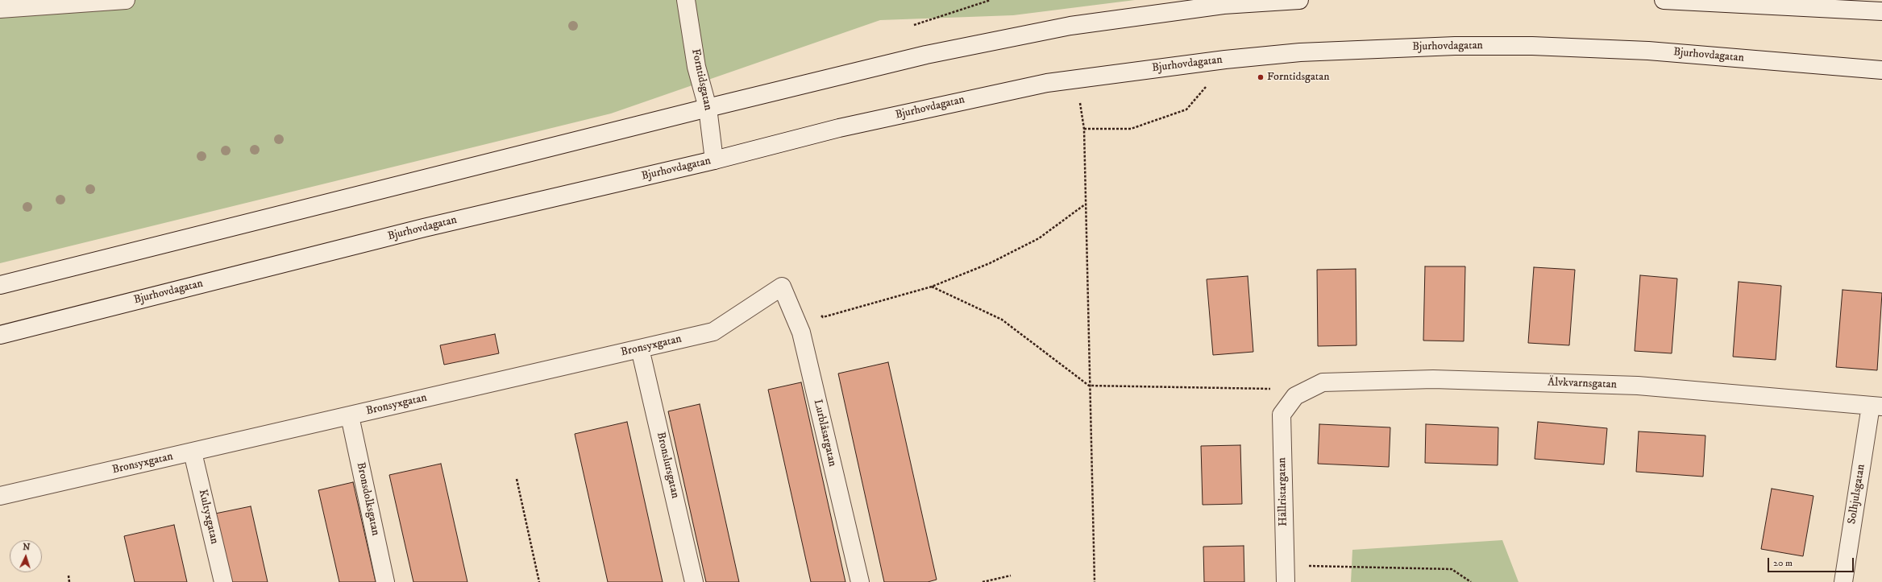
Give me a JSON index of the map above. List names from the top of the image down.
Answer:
{
  "streets": {
    "main road": [
      "Bjurhovdagatan",
      "Forntidsgatan",
      "Bronsyxgatan",
      "Älvkvarnsgatan",
      "Lurblåsargatan",
      "Bronslursgatan",
      "Hällristargatan",
      "Solhjulsgatan",
      "Bronsdolksgatan",
      "Kultyxgatan"
    ]
  },
  "crossings": [
    ["Bjurhovdagatan", "Forntidsgatan"],
    ["Bronsyxgatan", "Lurblåsargatan"],
    ["Bronsyxgatan", "Bronslursgatan"],
    ["Bronsyxgatan", "Bronsdolksgatan"],
    ["Bronsyxgatan", "Kultyxgatan"],
    ["Älvkvarnsgatan", "Hällristargatan"],
    ["Älvkvarnsgatan", "Solhjulsgatan"]
  ],
  "places": ["Forntidsgatan"],
  "scale_bar": "20 m",
  "north": "top"
}
